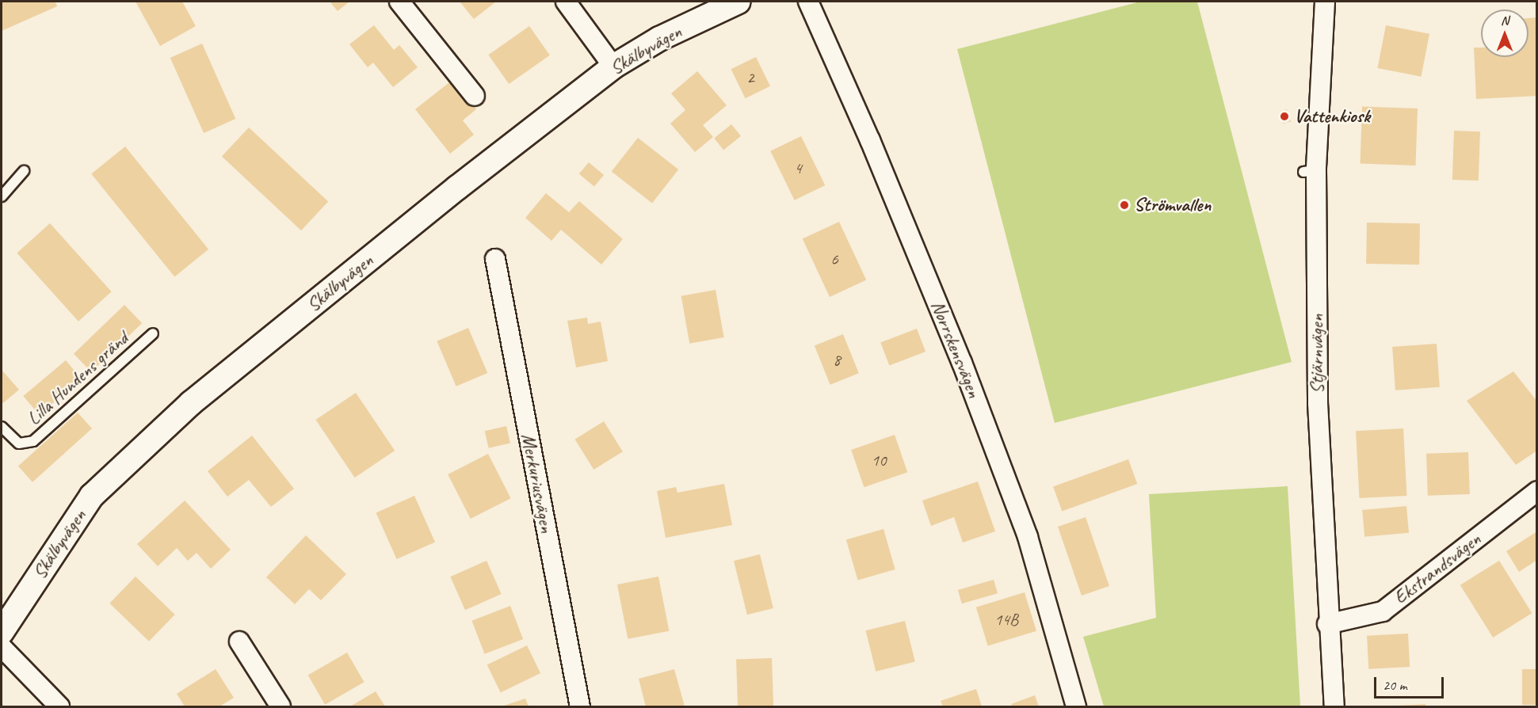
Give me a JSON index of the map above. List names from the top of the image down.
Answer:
{
  "streets": {
    "street": [
      "Skälbyvägen",
      "Norrskensvägen",
      "Stjärnvägen",
      "Merkuriusvägen",
      "Ekstrandsvägen"
    ],
    "lane": ["Lilla Hundens gränd"]
  },
  "crossings": [
    ["Stjärnvägen", "Ekstrandsvägen"]
  ],
  "places": ["Vattenkiosk", "Strömvallen"],
  "house_numbers": [
    "2",
    "4",
    "6",
    "8",
    "10",
    "14B"
  ],
  "scale_bar": "20 m",
  "north": "top"
}
